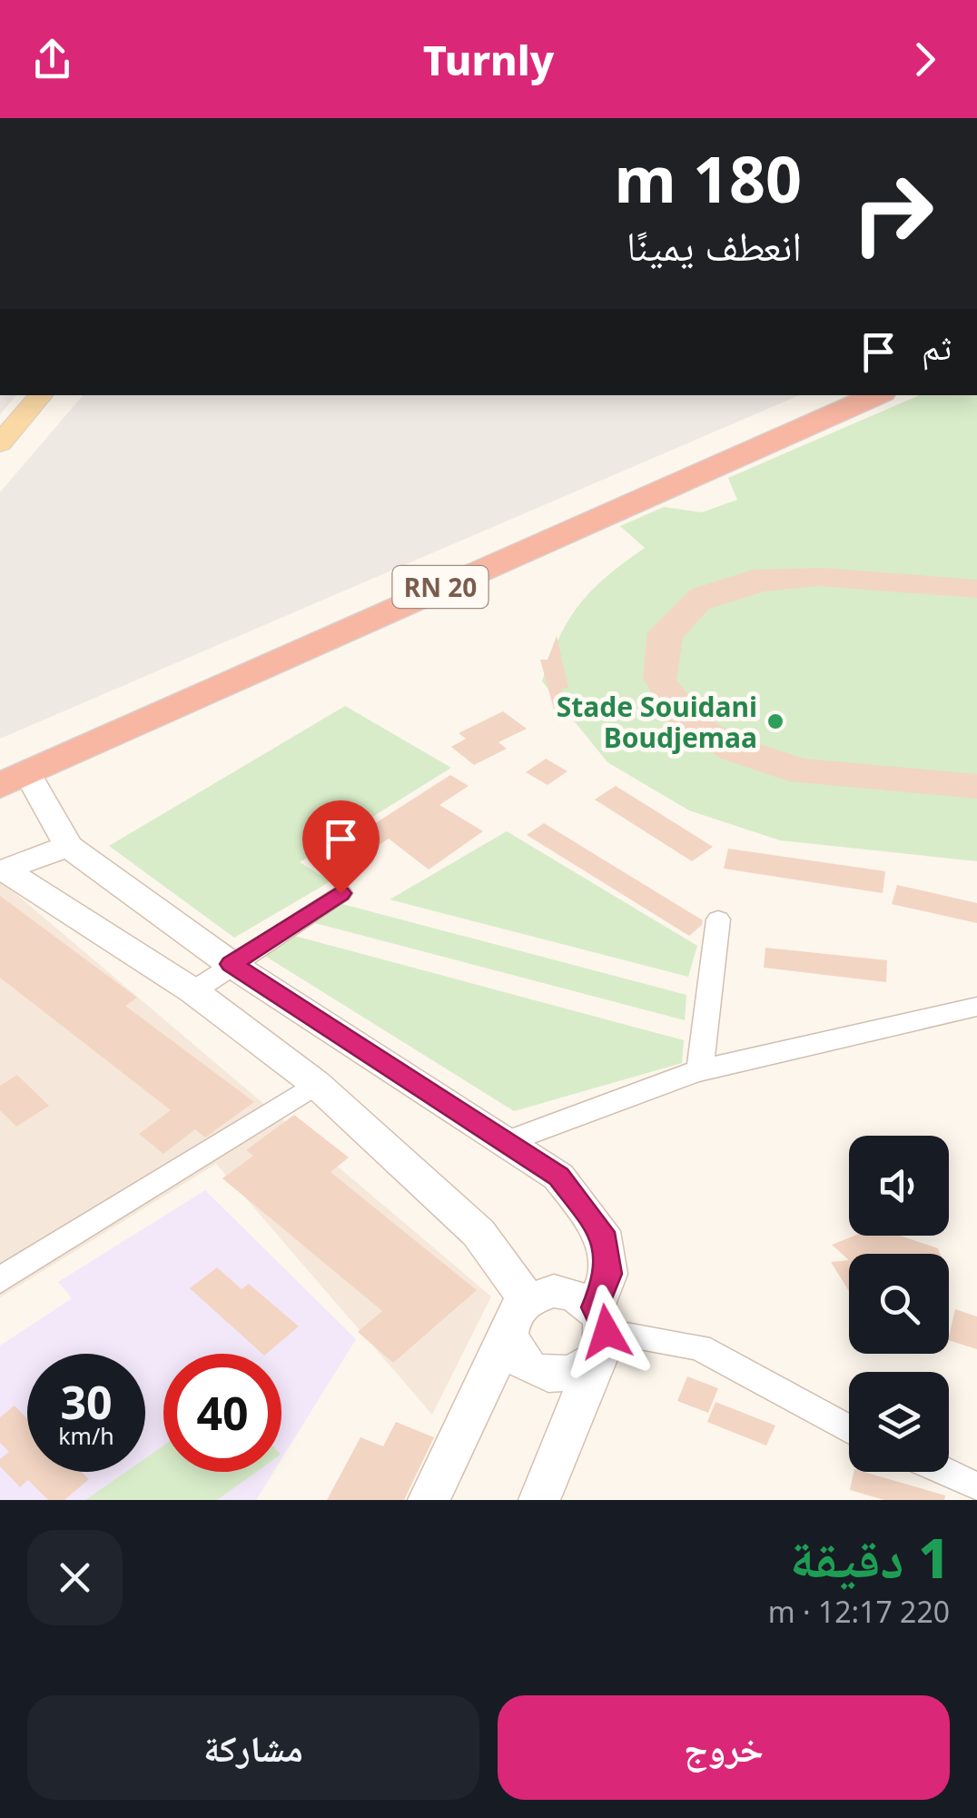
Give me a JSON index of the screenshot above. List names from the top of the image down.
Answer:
{
  "streets": {
    "highway": ["RN 20"]
  },
  "places": ["Stade Souidani Boudjemaa"],
  "page": {
    "header": "Turnly",
    "turn": ["180 m", "انعطف يمينًا"],
    "then": "ثم",
    "speed": "30 km/h",
    "limit": "40",
    "heading": ["1 دقيقة", "220 m · 12:17"],
    "buttons": ["خروج", "مشاركة"]
  }
}
